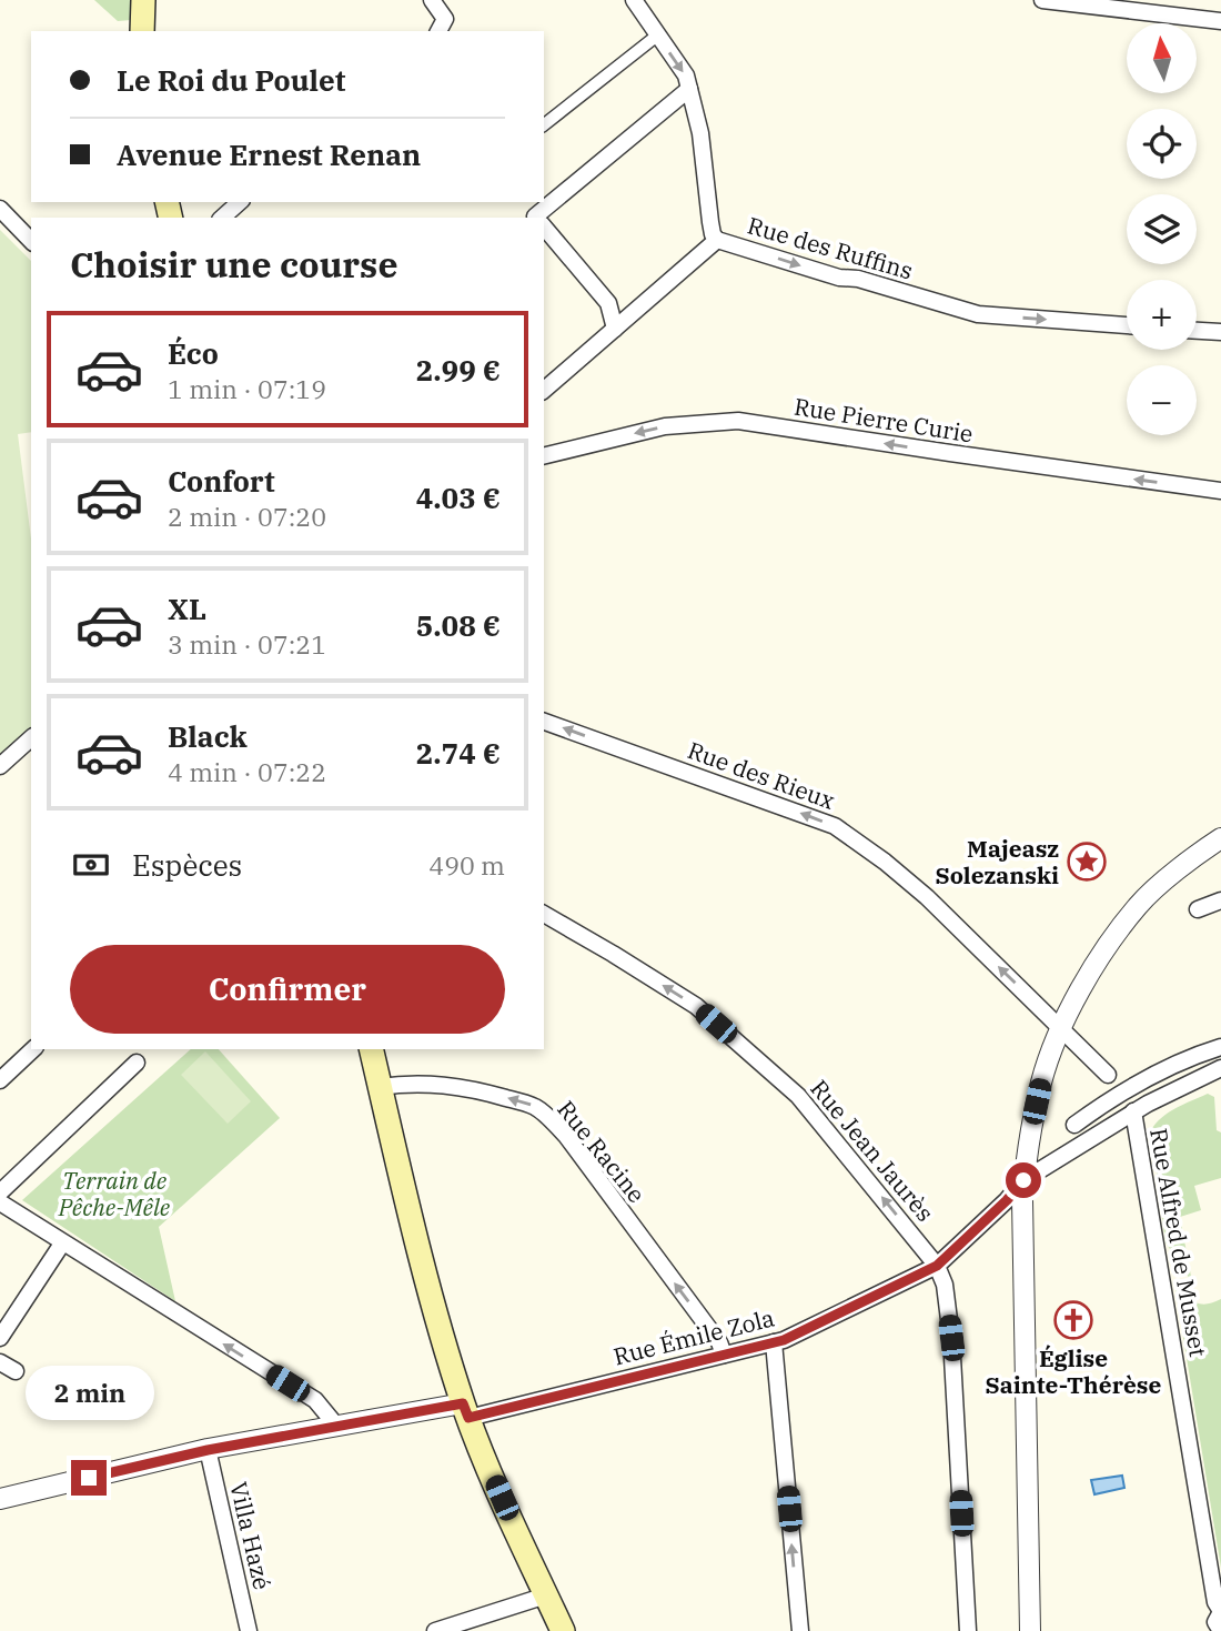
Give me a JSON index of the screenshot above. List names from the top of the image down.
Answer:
{
  "streets": {
    "street": [
      "Rue des Ruffins",
      "Rue Pierre Curie",
      "Rue des Rieux",
      "Rue Jean Jaurès",
      "Rue Racine",
      "Rue Alfred de Musset",
      "Rue Émile Zola",
      "Villa Hazé"
    ]
  },
  "crossings": [
    ["Rue Jean Jaurès", "Rue Émile Zola"],
    ["Rue Racine", "Rue Émile Zola"],
    ["Rue Alfred de Musset", "Rue Émile Zola"]
  ],
  "one_way": [
    "Rue des Ruffins",
    "Rue Pierre Curie",
    "Rue des Rieux",
    "Rue Jean Jaurès",
    "Rue Racine"
  ],
  "parks": ["Terrain de Pêche-Mêle"],
  "places": {
    "place": ["Majeasz Solezanski"],
    "church": ["Église Sainte-Thérèse"]
  },
  "north": "top",
  "page": {
    "map_buttons": ["+", "−"],
    "banner": ["Le Roi du Poulet", "Avenue Ernest Renan"],
    "heading": "Choisir une course",
    "list": [
      {
        "name": "Éco",
        "note": "1 min · 07:19",
        "value": "2.99 €"
      },
      {
        "name": "Confort",
        "note": "2 min · 07:20",
        "value": "4.03 €"
      },
      {
        "name": "XL",
        "note": "3 min · 07:21",
        "value": "5.08 €"
      },
      {
        "name": "Black",
        "note": "4 min · 07:22",
        "value": "2.74 €"
      }
    ],
    "pay": ["Espèces", "490 m"],
    "buttons": "Confirmer",
    "bubble": "2 min"
  }
}
